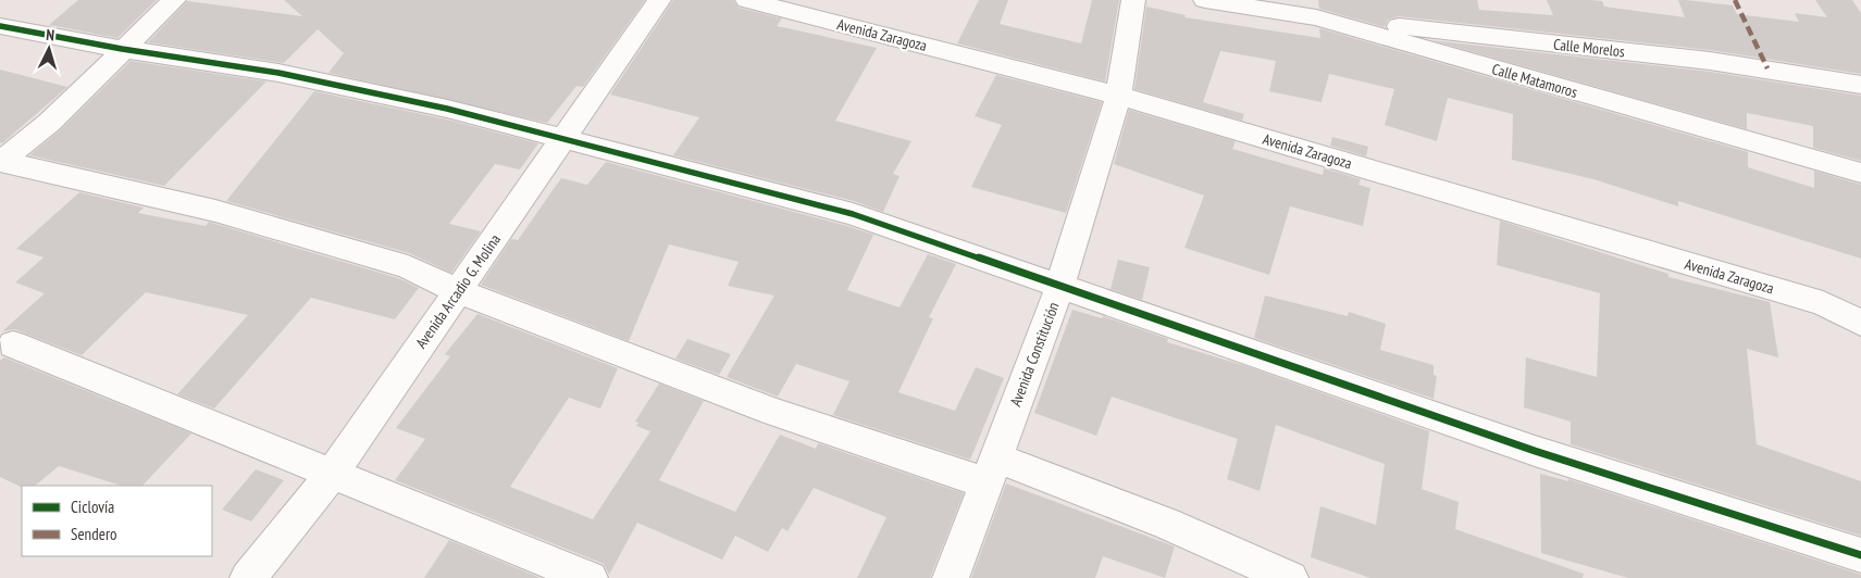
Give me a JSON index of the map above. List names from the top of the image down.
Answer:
{
  "streets": {
    "street": [
      "Avenida Zaragoza",
      "Calle Morelos",
      "Calle Matamoros",
      "Avenida Arcadio G. Molina",
      "Avenida Constitución"
    ]
  },
  "crossings": [
    ["Avenida Zaragoza", "Avenida Constitución"],
    ["Calle Morelos", "Calle Matamoros"]
  ],
  "legend": ["Ciclovía", "Sendero"],
  "north": "top"
}
